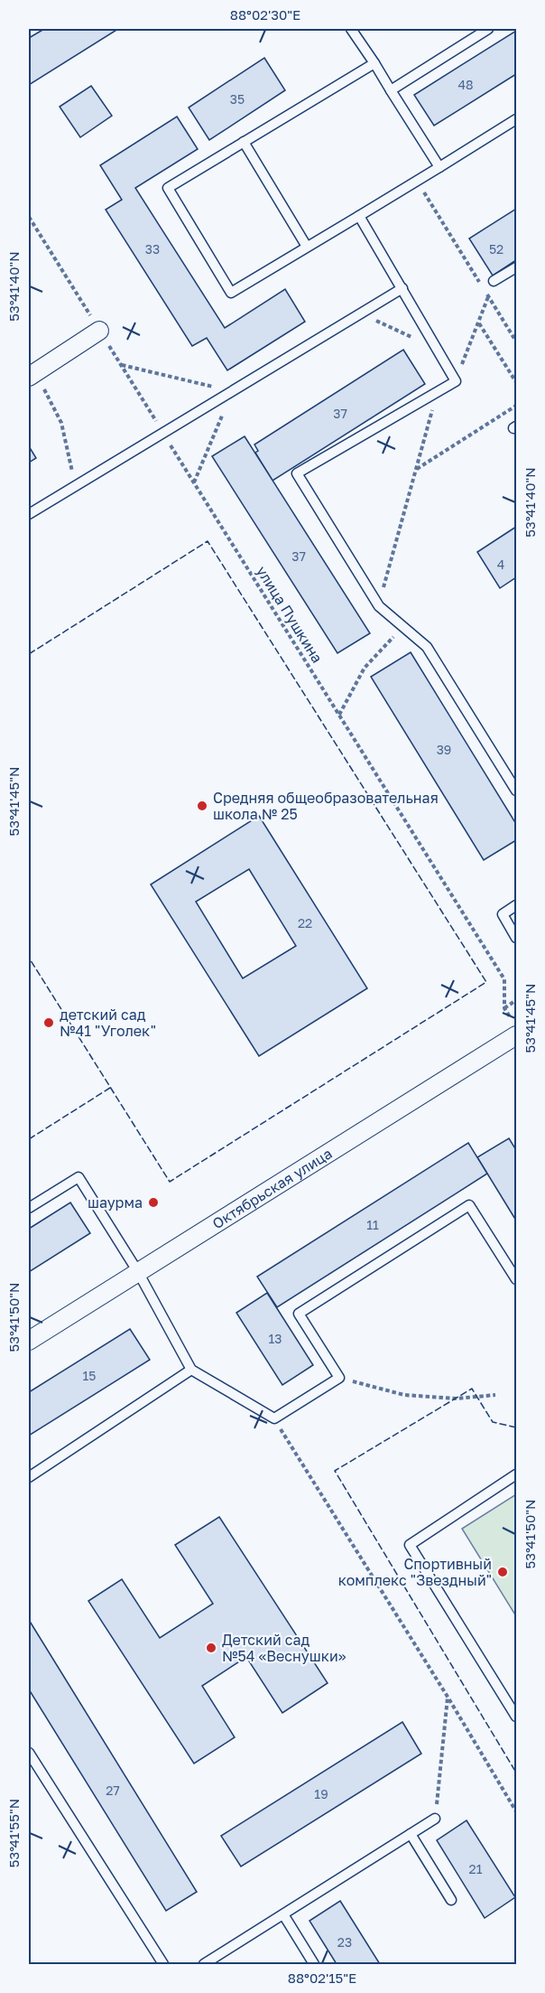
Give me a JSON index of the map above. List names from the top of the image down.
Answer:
{
  "streets": {
    "street": ["Октябрьская улица"],
    "path": ["улица Пушкина"]
  },
  "crossings": [
    ["улица Пушкина", "Октябрьская улица"]
  ],
  "places": [
    "Средняя общеобразовательная школа № 25",
    "детский сад №41 \"Уголек\"",
    "шаурма",
    "Спортивный комплекс \"Звездный\"",
    "Детский сад №54 «Веснушки»"
  ],
  "house_numbers": [
    "48",
    "35",
    "33",
    "52",
    "37",
    "37",
    "4",
    "39",
    "22",
    "11",
    "13",
    "15",
    "27",
    "19",
    "21",
    "23"
  ],
  "coordinates": [
    "88°02'30\"E",
    "53°41'40\"N",
    "53°41'45\"N",
    "53°41'50\"N",
    "53°41'55\"N",
    "88°02'15\"E"
  ]
}
